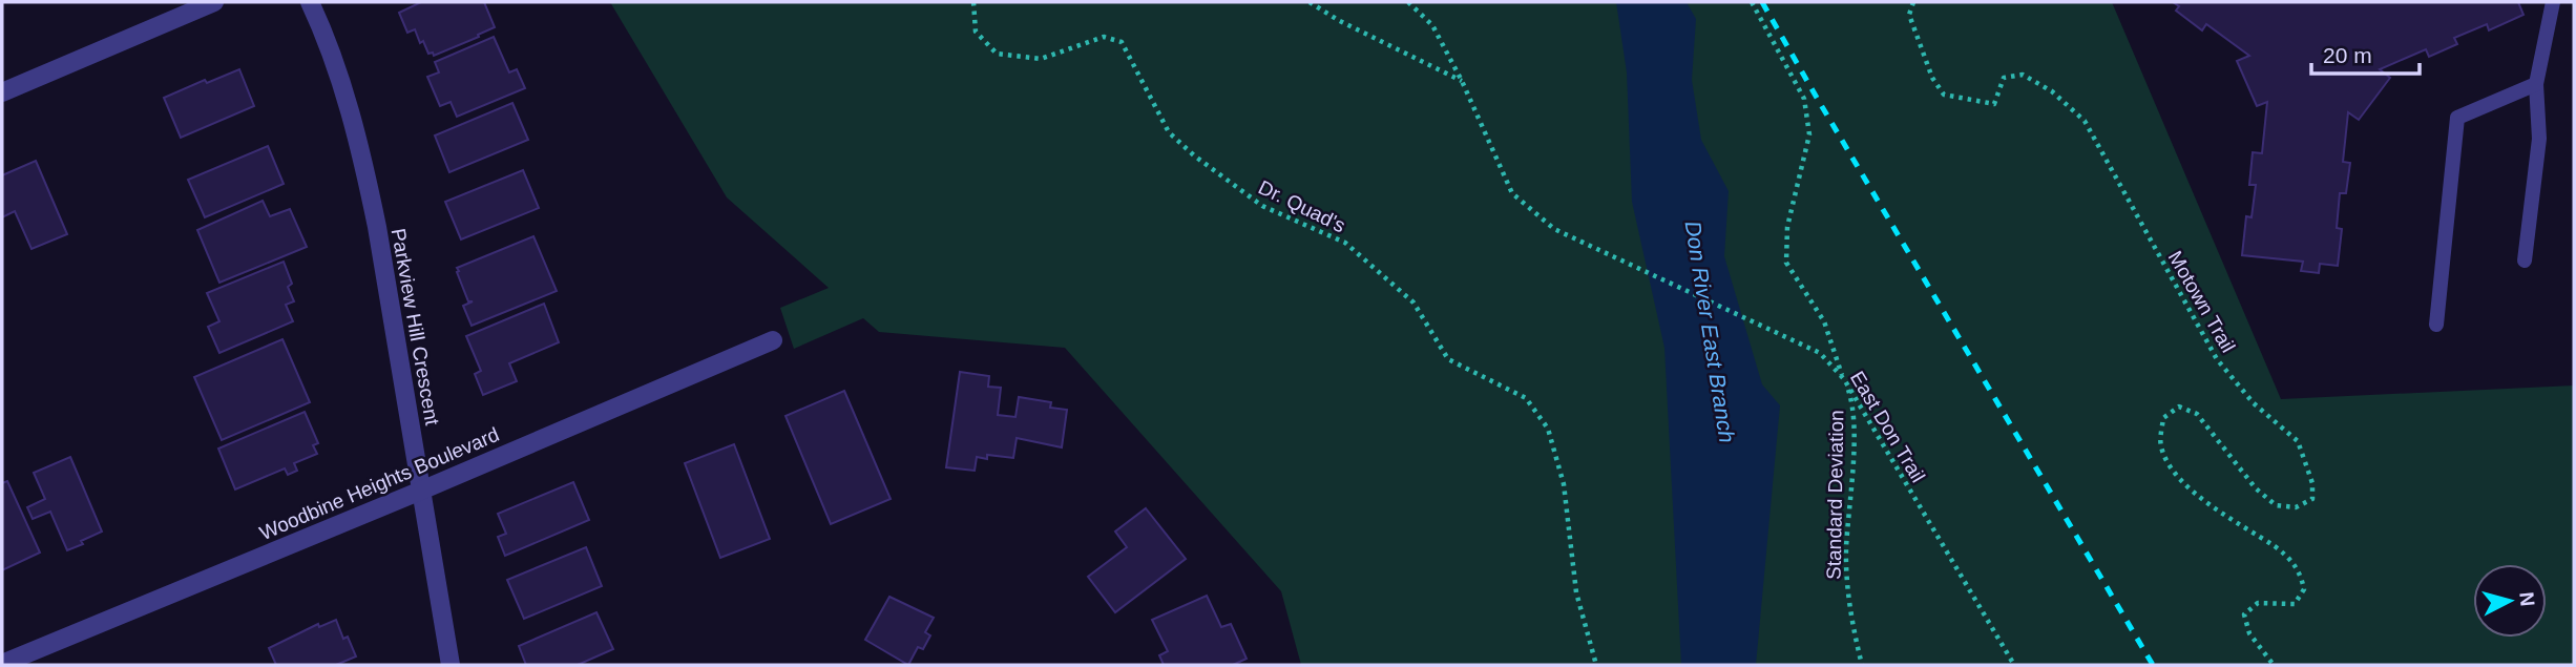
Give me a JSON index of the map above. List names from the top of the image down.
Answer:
{
  "streets": {
    "street": ["Parkview Hill Crescent", "Woodbine Heights Boulevard"],
    "path": [
      "Dr. Quad's",
      "Motown Trail",
      "East Don Trail",
      "Standard Deviation"
    ]
  },
  "crossings": [
    ["Parkview Hill Crescent", "Woodbine Heights Boulevard"],
    ["East Don Trail", "Standard Deviation"]
  ],
  "water": ["Don River East Branch"],
  "scale_bar": "20 m",
  "north": "right"
}
